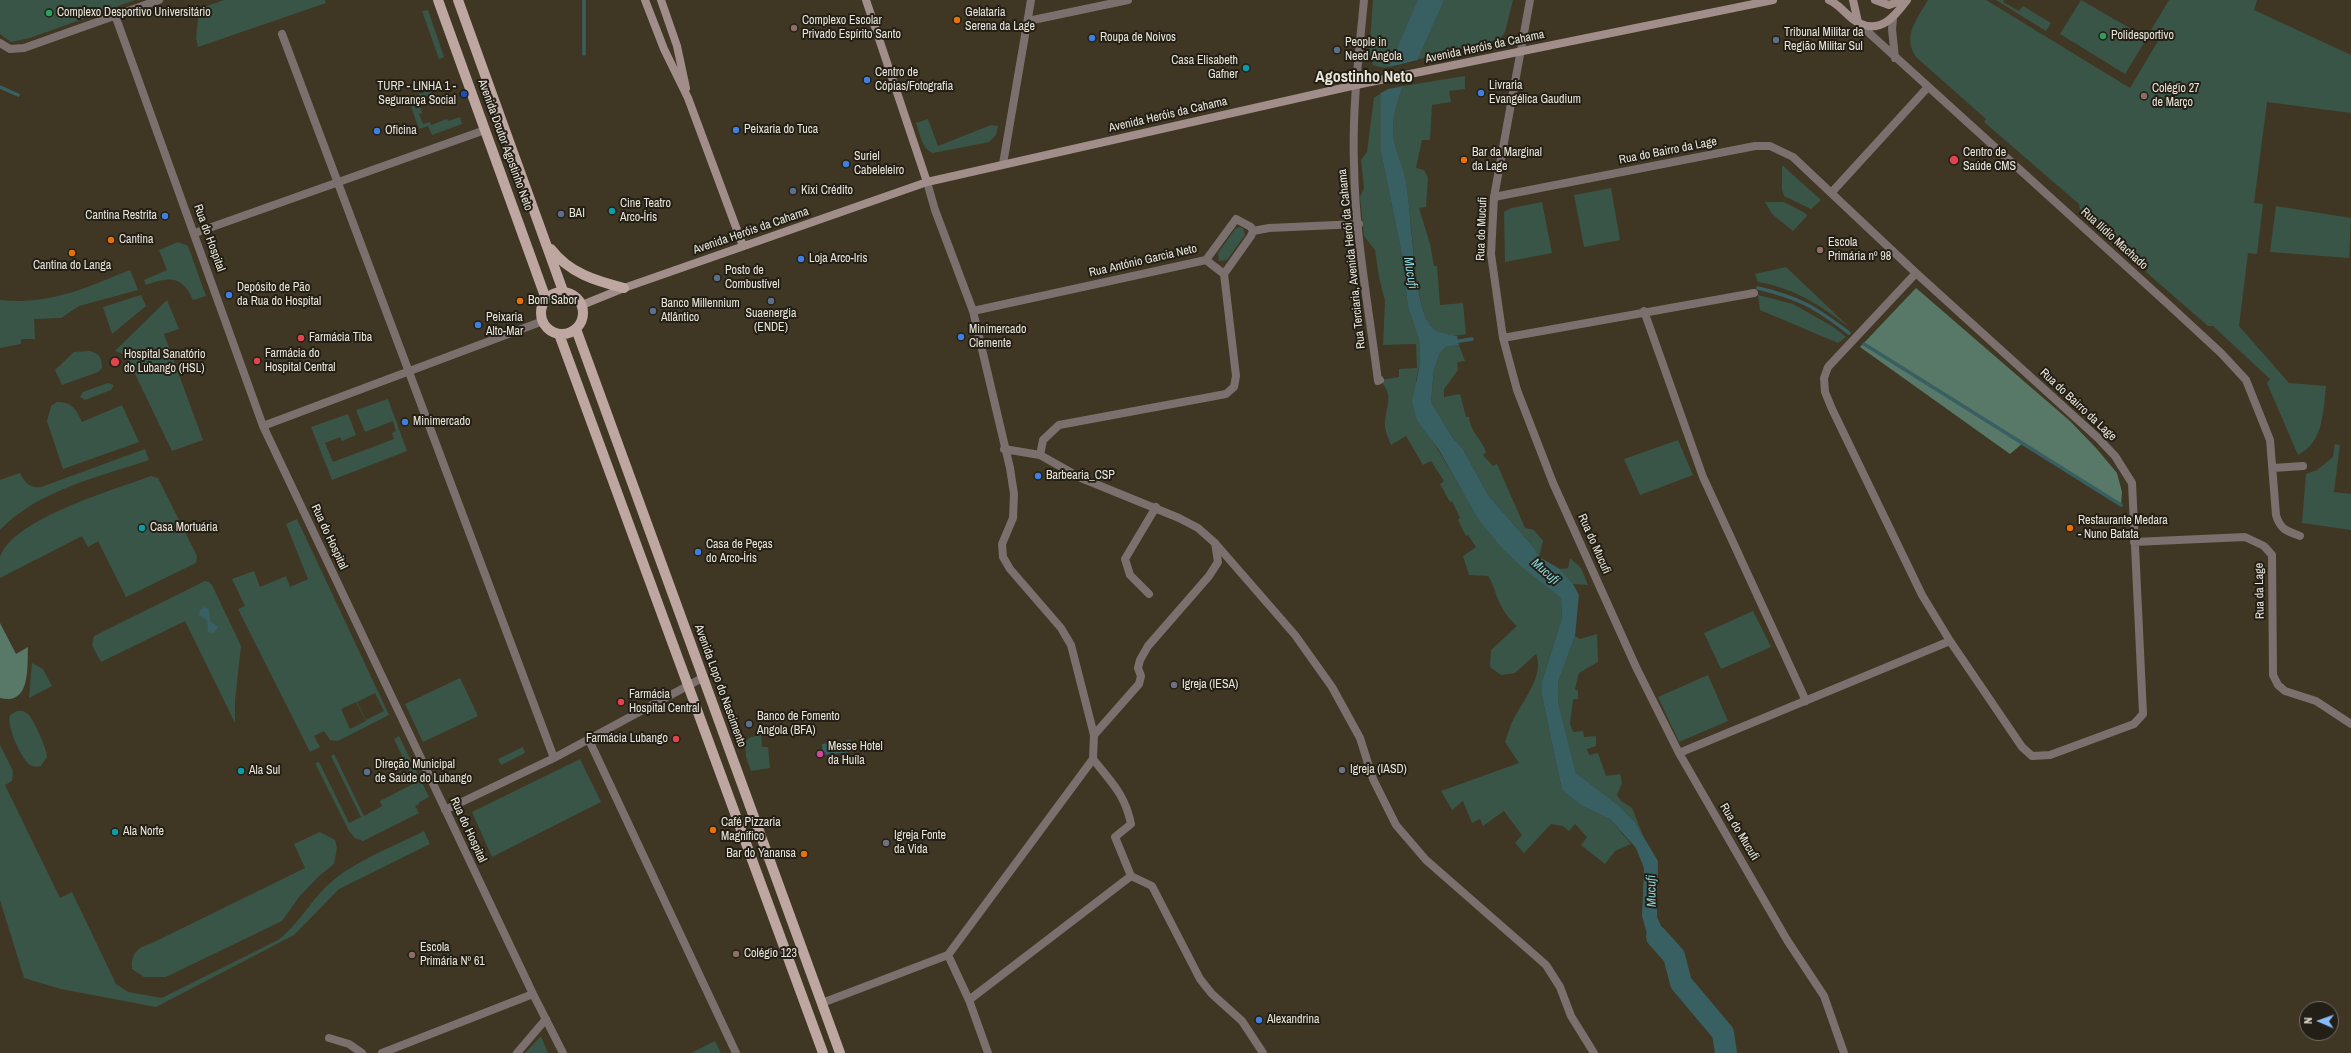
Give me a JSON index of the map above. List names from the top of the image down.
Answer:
{
  "streets": {
    "main road": ["Avenida Doutor Agostinho Neto", "Avenida Lopo do Nascimento"],
    "street": [
      "Avenida Heróis da Cahama",
      "Rua do Bairro da Lage",
      "Rua do Mucufi",
      "Rua do Hospital",
      "Rua Ilídio Machado",
      "Rua Terciaria, Avenida Herói da Cahama",
      "Rua António Garcia Neto",
      "Rua da Lage"
    ]
  },
  "crossings": [
    ["Avenida Heróis da Cahama", "Avenida Doutor Agostinho Neto"],
    ["Avenida Heróis da Cahama", "Rua do Mucufi"],
    ["Avenida Heróis da Cahama", "Rua Terciaria, Avenida Herói da Cahama"],
    ["Avenida Heróis da Cahama", "Avenida Lopo do Nascimento"],
    ["Avenida Doutor Agostinho Neto", "Avenida Lopo do Nascimento"],
    ["Rua do Bairro da Lage", "Rua do Mucufi"],
    ["Rua do Bairro da Lage", "Rua da Lage"]
  ],
  "districts": ["Agostinho Neto"],
  "water": ["Mucufi"],
  "places": [
    "Complexo Desportivo Universitário",
    "Gelataria Serena da Lage",
    "Complexo Escolar Privado Espírito Santo",
    "Polidesportivo",
    "Roupa de Noivos",
    "Tribunal Militar da Região Militar Sul",
    "People in Need Angola",
    "Casa Elisabeth Gafner",
    "Centro de Cópias/Fotografia",
    "Livraria Evangélica Gaudium",
    "TURP - LINHA 1 - Segurança Social",
    "Colégio 27 de Março",
    "Peixaria do Tuca",
    "Oficina",
    "Bar da Marginal da Lage",
    "Centro de Saúde CMS",
    "Suriel Cabeleleiro",
    "Kixi Crédito",
    "Cine Teatro Arco-Íris",
    "BAI",
    "Cantina Restrita",
    "Cantina",
    "Escola Primária nº 98",
    "Cantina do Langa",
    "Loja Arco-Iris",
    "Posto de Combustível",
    "Depósito de Pão da Rua do Hospital",
    "Bom Sabor",
    "Suaenergia (ENDE)",
    "Banco Millennium Atlântico",
    "Peixaria Alto-Mar",
    "Minimercado Clemente",
    "Farmácia Tiba",
    "Farmácia do Hospital Central",
    "Hospital Sanatório do Lubango (HSL)",
    "Minimercado",
    "Barbearia_CSP",
    "Casa Mortuária",
    "Restaurante Medara - Nuno Batata",
    "Casa de Peças do Arco-Íris",
    "Igreja (IESA)",
    "Farmácia Hospital Central",
    "Banco de Fomento Angola (BFA)",
    "Farmácia Lubango",
    "Messe Hotel da Huíla",
    "Igreja (IASD)",
    "Ala Sul",
    "Direção Municipal de Saúde do Lubango",
    "Café Pizzaria Magnífico",
    "Ala Norte",
    "Igreja Fonte da Vida",
    "Bar do Yanansa",
    "Colégio 123",
    "Escola Primária Nº 61",
    "Alexandrina"
  ],
  "north": "left"
}
